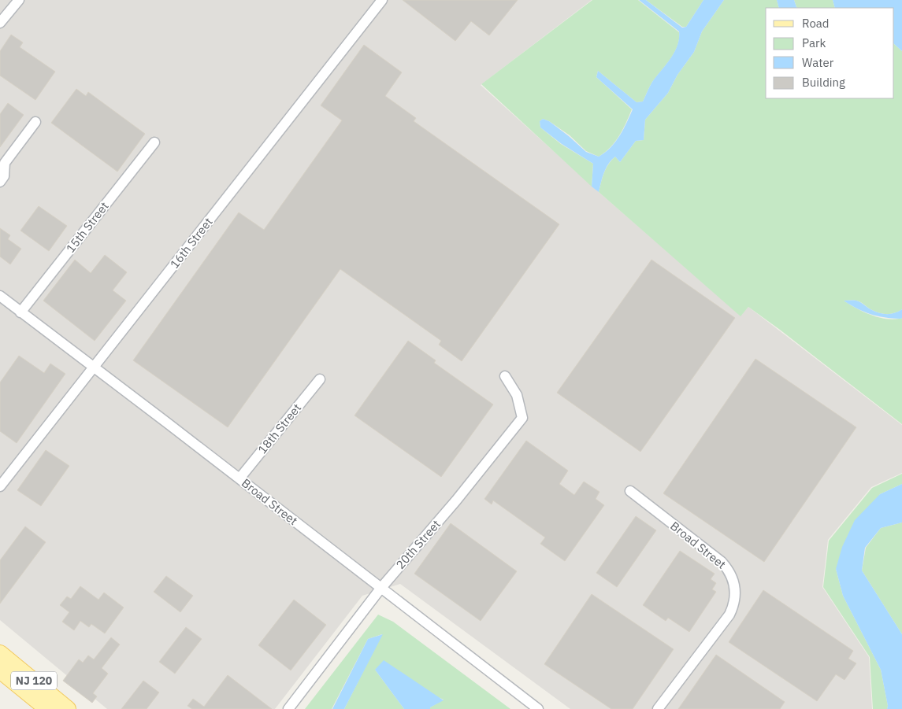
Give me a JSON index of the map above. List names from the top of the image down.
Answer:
{
  "streets": {
    "main road": ["NJ 120"],
    "street": [
      "15th Street",
      "16th Street",
      "18th Street",
      "Broad Street",
      "20th Street"
    ]
  },
  "crossings": [
    ["15th Street", "Broad Street"],
    ["16th Street", "Broad Street"],
    ["18th Street", "Broad Street"],
    ["Broad Street", "20th Street"]
  ],
  "legend": [
    "Road",
    "Park",
    "Water",
    "Building"
  ]
}
